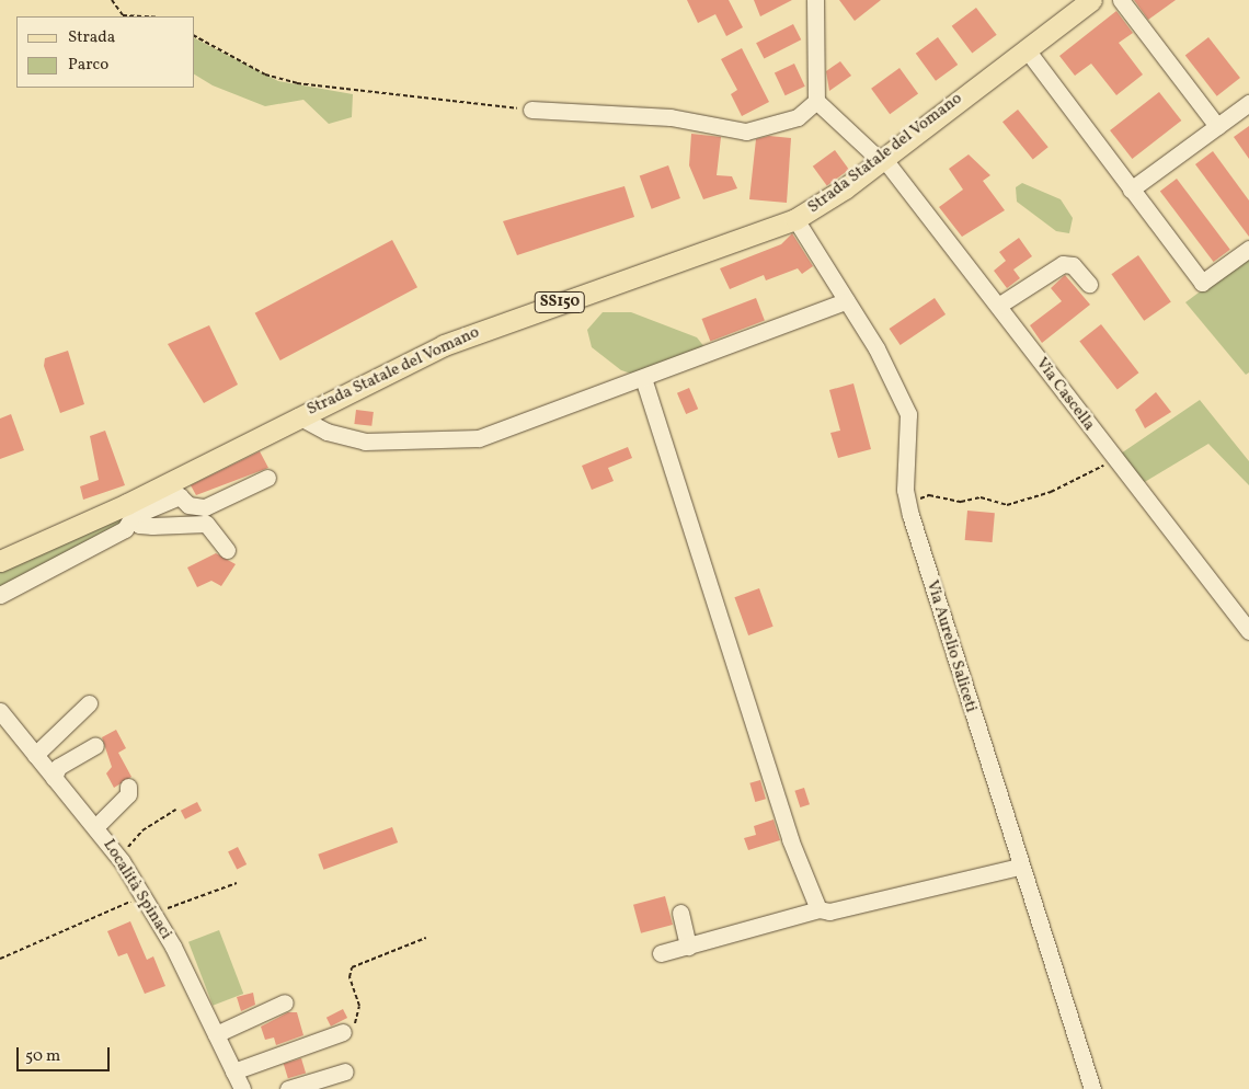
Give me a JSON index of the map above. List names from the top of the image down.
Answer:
{
  "streets": {
    "main road": ["Strada Statale del Vomano", "SS150"],
    "street": ["Via Cascella", "Via Aurelio Saliceti", "Località Spinaci"]
  },
  "crossings": [
    ["Strada Statale del Vomano", "Via Cascella"],
    ["Strada Statale del Vomano", "Via Aurelio Saliceti"]
  ],
  "legend": ["Strada", "Parco"],
  "scale_bar": "50 m"
}
